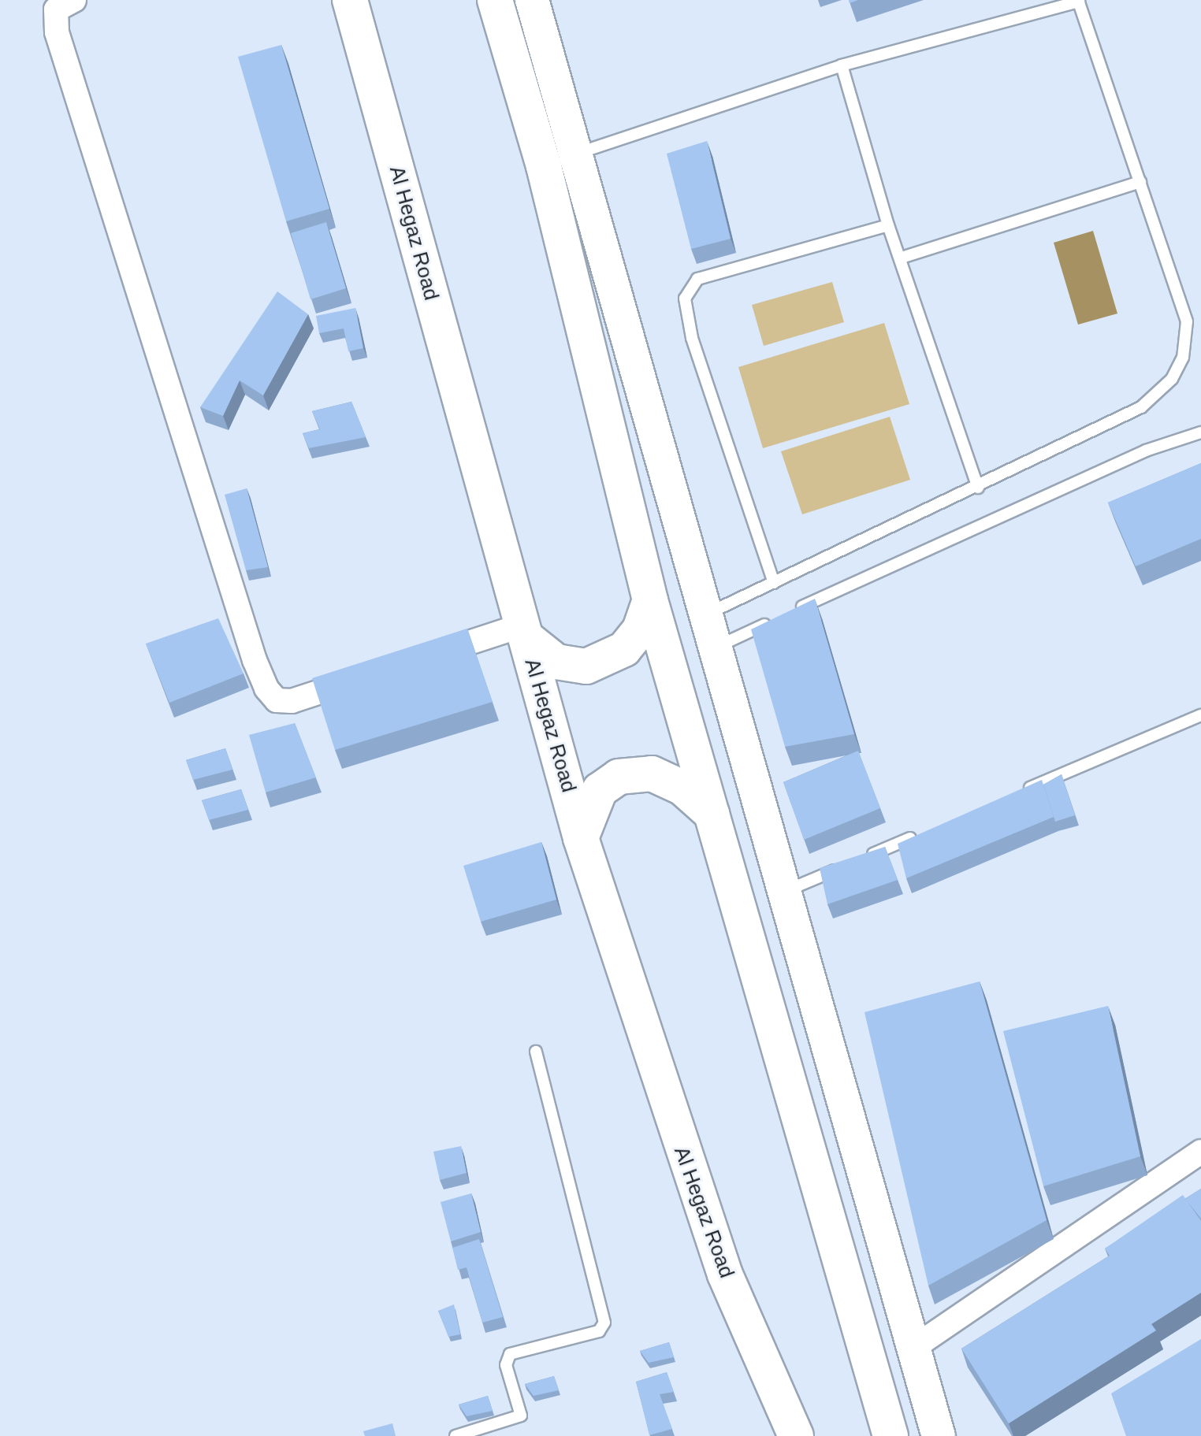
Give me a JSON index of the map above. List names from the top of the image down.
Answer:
{
  "streets": {
    "main road": ["Al Hegaz Road"]
  }
}
